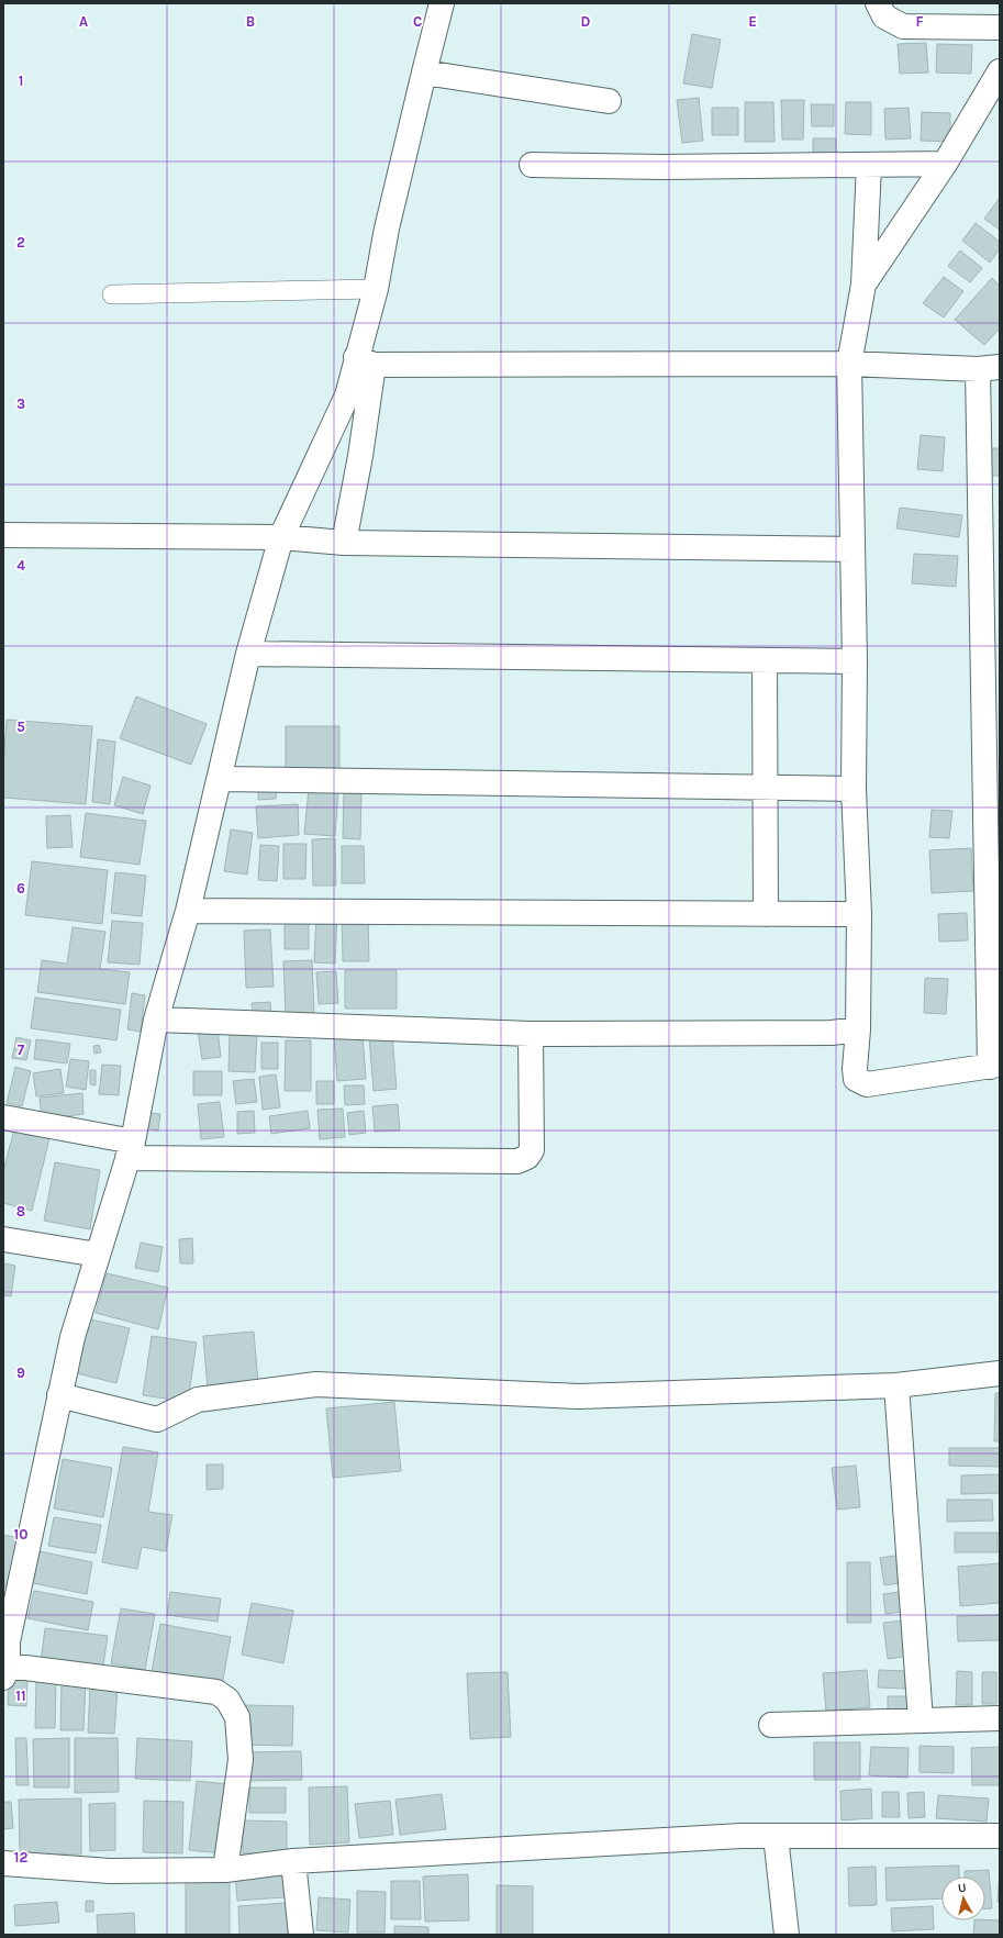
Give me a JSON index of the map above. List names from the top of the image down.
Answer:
{
  "north": "top",
  "grid": {
    "columns": [
      "A",
      "B",
      "C",
      "D",
      "E",
      "F"
    ],
    "rows": [
      "1",
      "2",
      "3",
      "4",
      "5",
      "6",
      "7",
      "8",
      "9",
      "10",
      "11",
      "12"
    ]
  }
}
